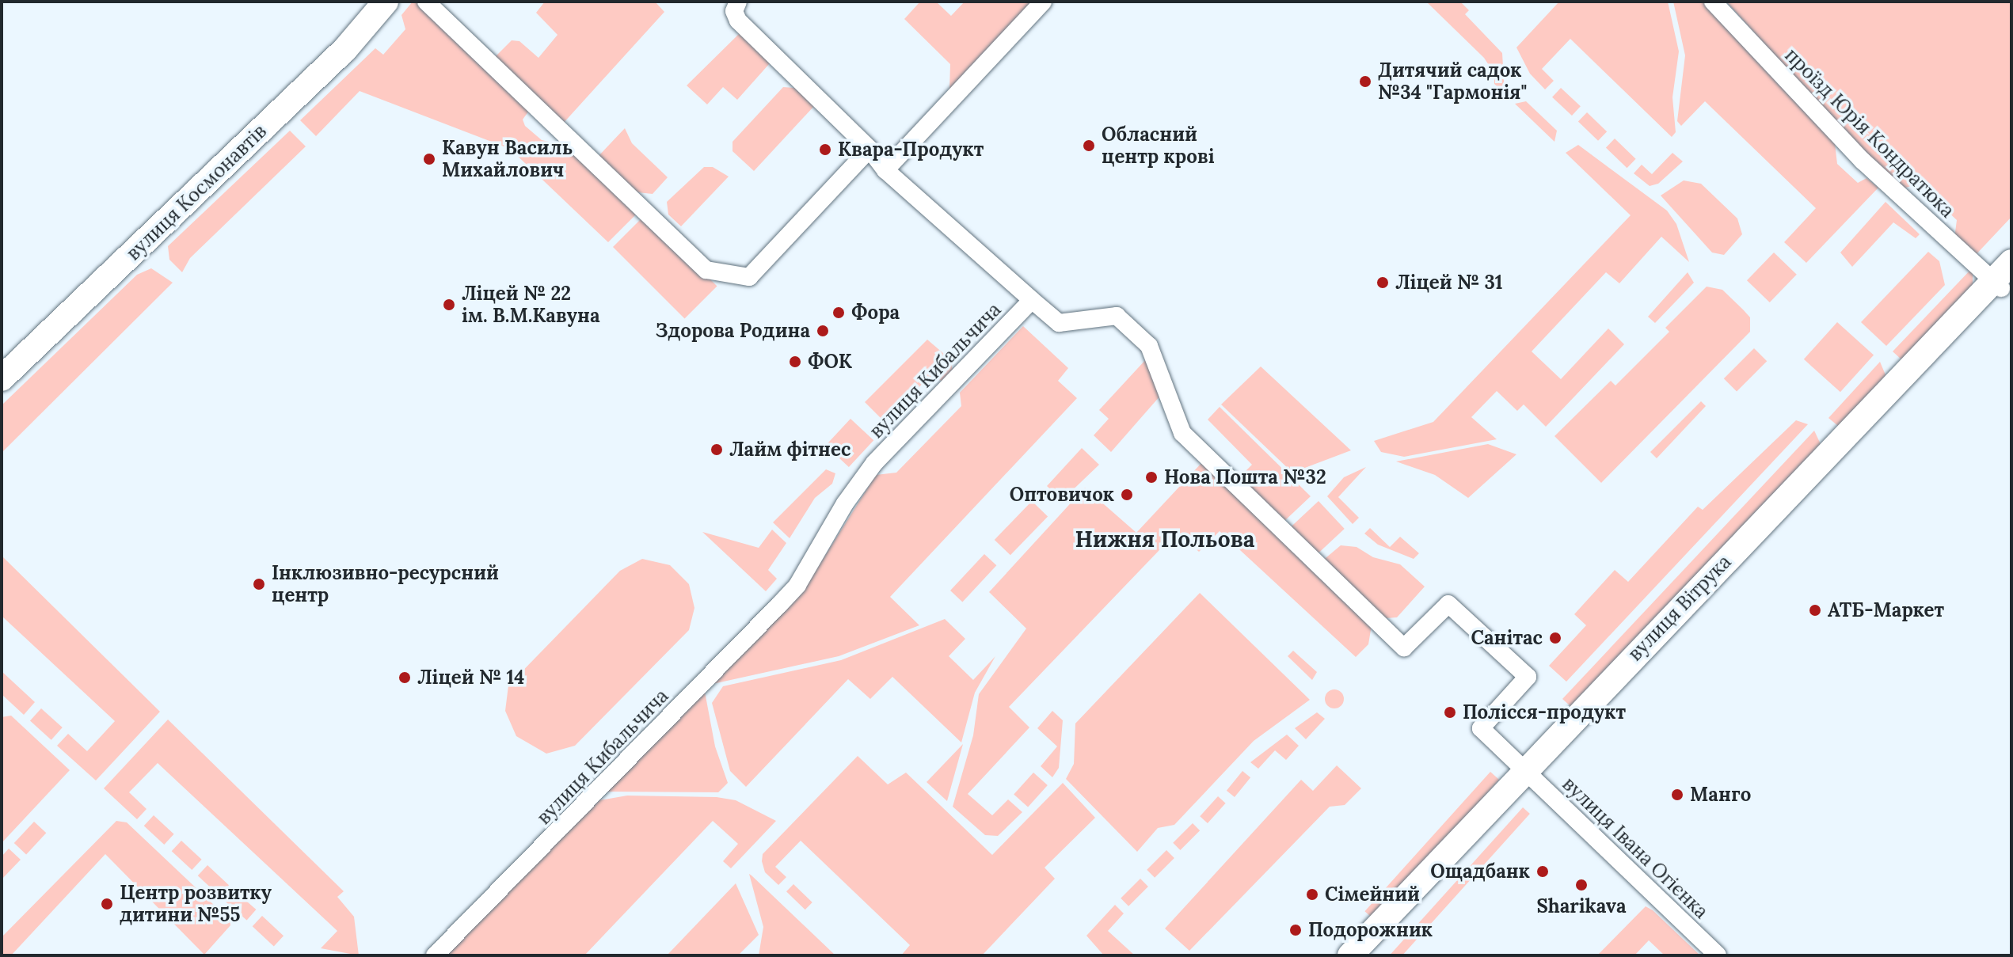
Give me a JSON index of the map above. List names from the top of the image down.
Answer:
{
  "streets": {
    "main road": ["вулиця Космонавтів", "вулиця Вітрука"],
    "street": ["проїзд Юрія Кондратюка", "вулиця Кибальчича", "вулиця Івана Огієнка"]
  },
  "crossings": [
    ["проїзд Юрія Кондратюка", "вулиця Вітрука"],
    ["вулиця Кибальчича", "вулиця Івана Огієнка"],
    ["вулиця Вітрука", "вулиця Івана Огієнка"]
  ],
  "districts": ["Нижня Польова"],
  "places": [
    "Дитячий садок №34 \"Гармонія\"",
    "Обласний центр крові",
    "Квара-Продукт",
    "Кавун Василь Михайлович",
    "Ліцей № 31",
    "Ліцей № 22 ім. В.М.Кавуна",
    "Фора",
    "Здорова Родина",
    "ФОК",
    "Лайм фітнес",
    "Нова Пошта №32",
    "Оптовичок",
    "Інклюзивно-ресурсний центр",
    "АТБ-Маркет",
    "Санітас",
    "Ліцей № 14",
    "Полісся-продукт",
    "Манго",
    "Ощадбанк",
    "Sharikava",
    "Сімейний",
    "Центр розвитку дитини №55",
    "Подорожник"
  ]
}
